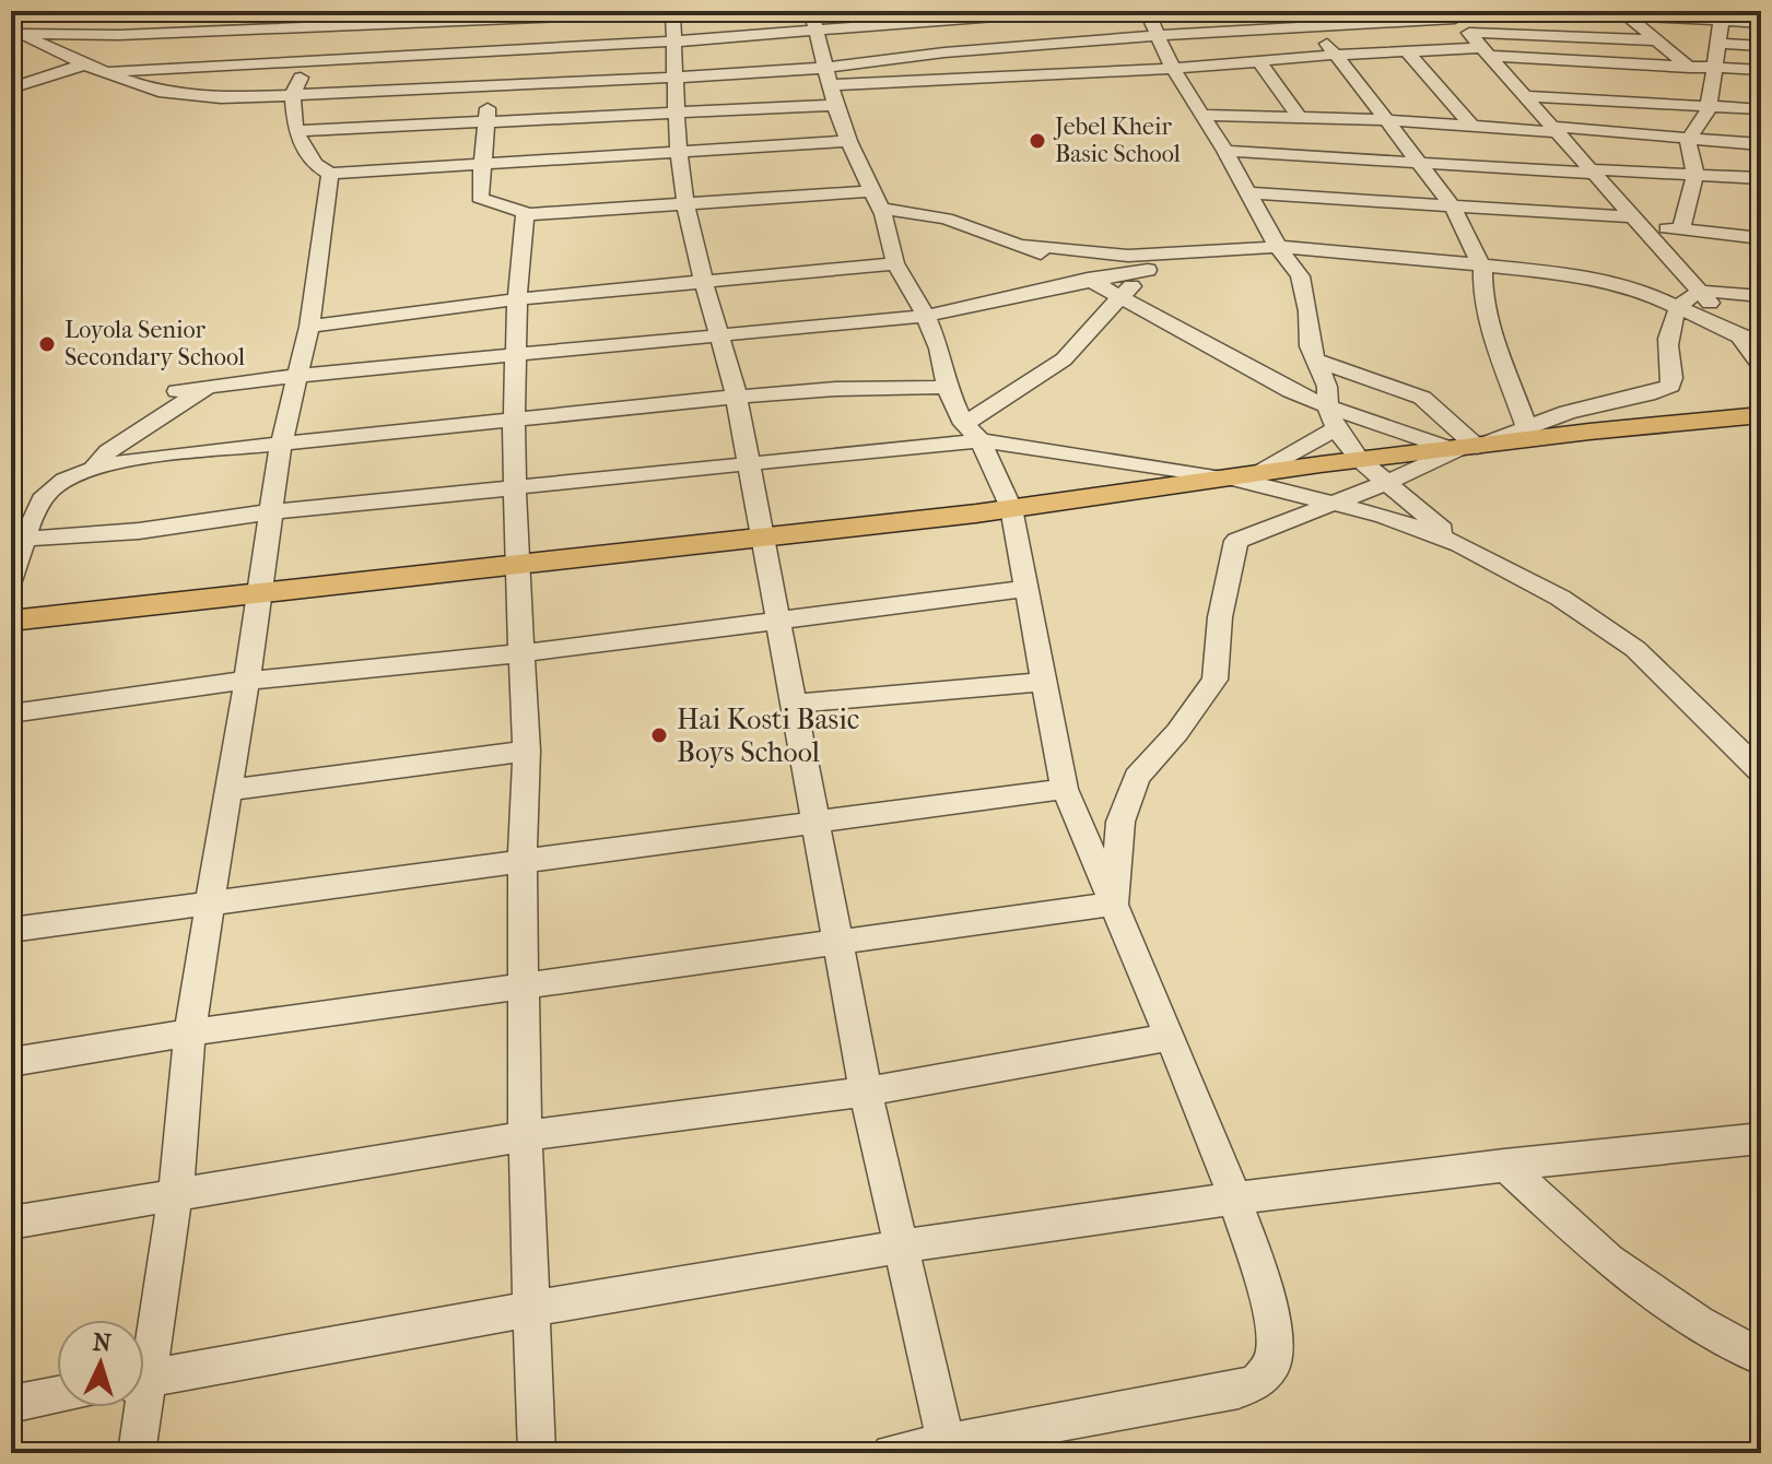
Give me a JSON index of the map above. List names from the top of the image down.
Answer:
{
  "places": ["Jebel Kheir Basic School", "Loyola Senior Secondary School", "Hai Kosti Basic Boys School"],
  "north": "top"
}
